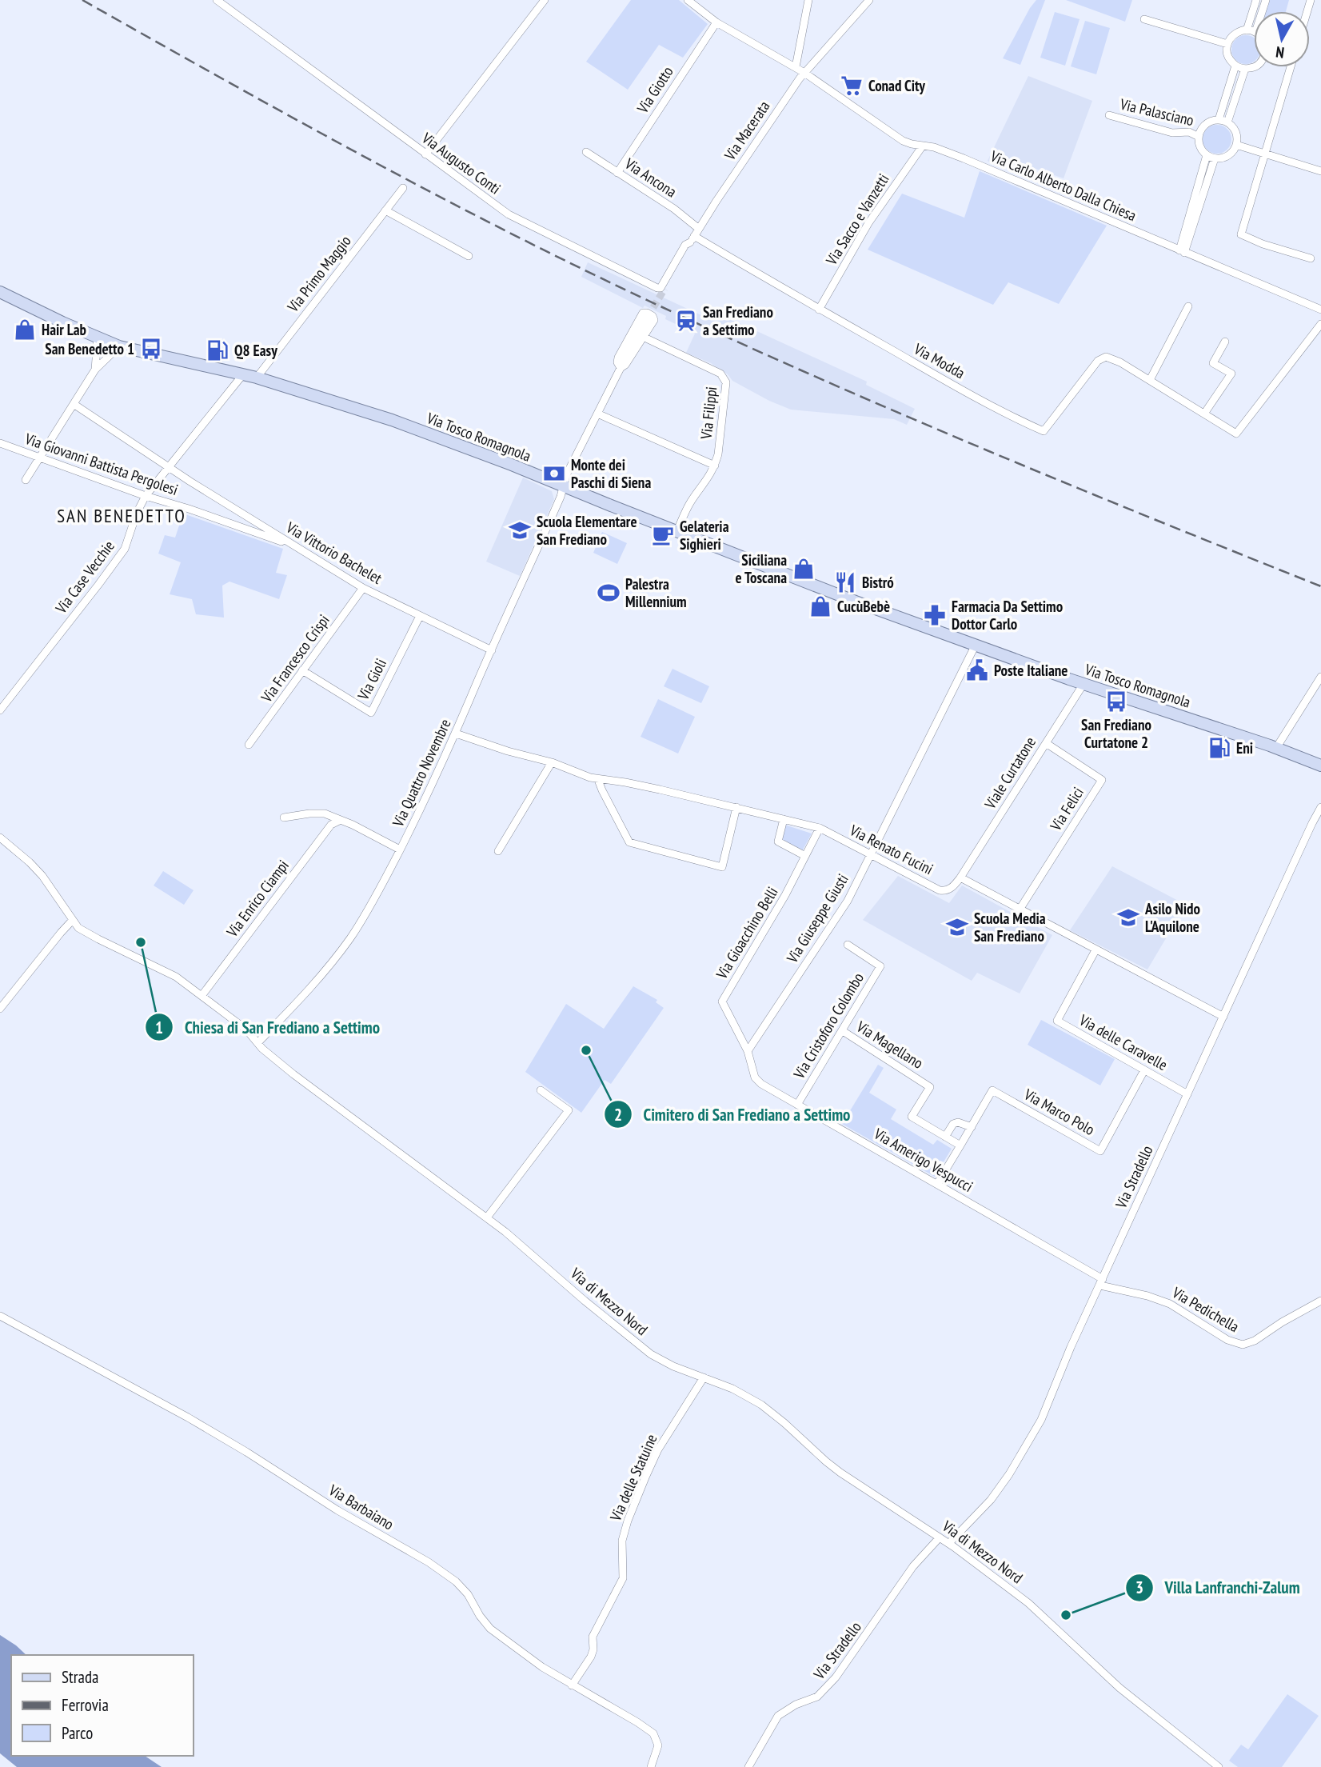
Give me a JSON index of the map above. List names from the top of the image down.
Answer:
{
  "streets": {
    "main road": ["Via Tosco Romagnola"],
    "street": [
      "Via Giotto",
      "Via Palasciano",
      "Via Macerata",
      "Via Augusto Conti",
      "Via Ancona",
      "Via Carlo Alberto Dalla Chiesa",
      "Via Sacco e Vanzetti",
      "Via Primo Maggio",
      "Via Modda",
      "Via Filippi",
      "Via Giovanni Battista Pergolesi",
      "Via Vittorio Bachelet",
      "Via Case Vecchie",
      "Via Francesco Crispi",
      "Via Gioli",
      "Via Quattro Novembre",
      "Viale Curtatone",
      "Via Felici",
      "Via Renato Fucini",
      "Via Enrico Ciampi",
      "Via Giuseppe Giusti",
      "Via Gioacchino Belli",
      "Via Cristoforo Colombo",
      "Via delle Caravelle",
      "Via Magellano",
      "Via Marco Polo",
      "Via Amerigo Vespucci",
      "Via Stradello",
      "Via di Mezzo Nord",
      "Via Pedichella",
      "Via delle Statuine",
      "Via Barbaiano"
    ]
  },
  "crossings": [
    ["Via Giotto", "Via Ancona"],
    ["Via Giotto", "Via Carlo Alberto Dalla Chiesa"],
    ["Via Macerata", "Via Augusto Conti"],
    ["Via Macerata", "Via Ancona"],
    ["Via Macerata", "Via Carlo Alberto Dalla Chiesa"],
    ["Via Macerata", "Via Modda"],
    ["Via Carlo Alberto Dalla Chiesa", "Via Sacco e Vanzetti"],
    ["Via Sacco e Vanzetti", "Via Modda"],
    ["Via Primo Maggio", "Via Tosco Romagnola"],
    ["Via Filippi", "Via Tosco Romagnola"],
    ["Via Tosco Romagnola", "Via Case Vecchie"],
    ["Via Tosco Romagnola", "Via Quattro Novembre"],
    ["Via Tosco Romagnola", "Viale Curtatone"],
    ["Via Tosco Romagnola", "Via Giuseppe Giusti"],
    ["Via Giovanni Battista Pergolesi", "Via Vittorio Bachelet"],
    ["Via Giovanni Battista Pergolesi", "Via Case Vecchie"],
    ["Via Vittorio Bachelet", "Via Case Vecchie"],
    ["Via Vittorio Bachelet", "Via Francesco Crispi"],
    ["Via Vittorio Bachelet", "Via Gioli"],
    ["Via Vittorio Bachelet", "Via Quattro Novembre"],
    ["Via Francesco Crispi", "Via Gioli"],
    ["Via Quattro Novembre", "Via Renato Fucini"],
    ["Via Quattro Novembre", "Via di Mezzo Nord"],
    ["Viale Curtatone", "Via Felici"],
    ["Viale Curtatone", "Via Renato Fucini"],
    ["Via Renato Fucini", "Via Giuseppe Giusti"],
    ["Via Renato Fucini", "Via Gioacchino Belli"],
    ["Via Enrico Ciampi", "Via di Mezzo Nord"],
    ["Via Giuseppe Giusti", "Via Gioacchino Belli"],
    ["Via Giuseppe Giusti", "Via Amerigo Vespucci"],
    ["Via Gioacchino Belli", "Via Amerigo Vespucci"],
    ["Via Cristoforo Colombo", "Via Magellano"],
    ["Via Cristoforo Colombo", "Via Amerigo Vespucci"],
    ["Via delle Caravelle", "Via Marco Polo"],
    ["Via delle Caravelle", "Via Stradello"],
    ["Via Amerigo Vespucci", "Via Stradello"],
    ["Via Amerigo Vespucci", "Via Pedichella"],
    ["Via Stradello", "Via di Mezzo Nord"],
    ["Via Stradello", "Via Pedichella"],
    ["Via di Mezzo Nord", "Via delle Statuine"],
    ["Via delle Statuine", "Via Barbaiano"]
  ],
  "districts": ["SAN BENEDETTO"],
  "places": {
    "supermarket": ["Conad City"],
    "station": ["San Frediano a Settimo"],
    "shop": ["Hair Lab", "Siciliana e Toscana", "CucùBebè"],
    "bus stop": ["San Benedetto 1", "San Frediano Curtatone 2"],
    "fuel station": ["Q8 Easy", "Eni"],
    "bank": ["Monte dei Paschi di Siena"],
    "school or university": ["Scuola Elementare San Frediano", "Asilo Nido L'Aquilone", "Scuola Media San Frediano"],
    "cafe": ["Gelateria Sighieri"],
    "restaurant": ["Bistró"],
    "sports": ["Palestra Millennium"],
    "pharmacy": ["Farmacia Da Settimo Dottor Carlo"],
    "public building": ["Poste Italiane"],
    "other": ["Chiesa di San Frediano a Settimo", "Cimitero di San Frediano a Settimo", "Villa Lanfranchi-Zalum"]
  },
  "legend": ["Strada", "Ferrovia", "Parco"],
  "north": "bottom"
}
